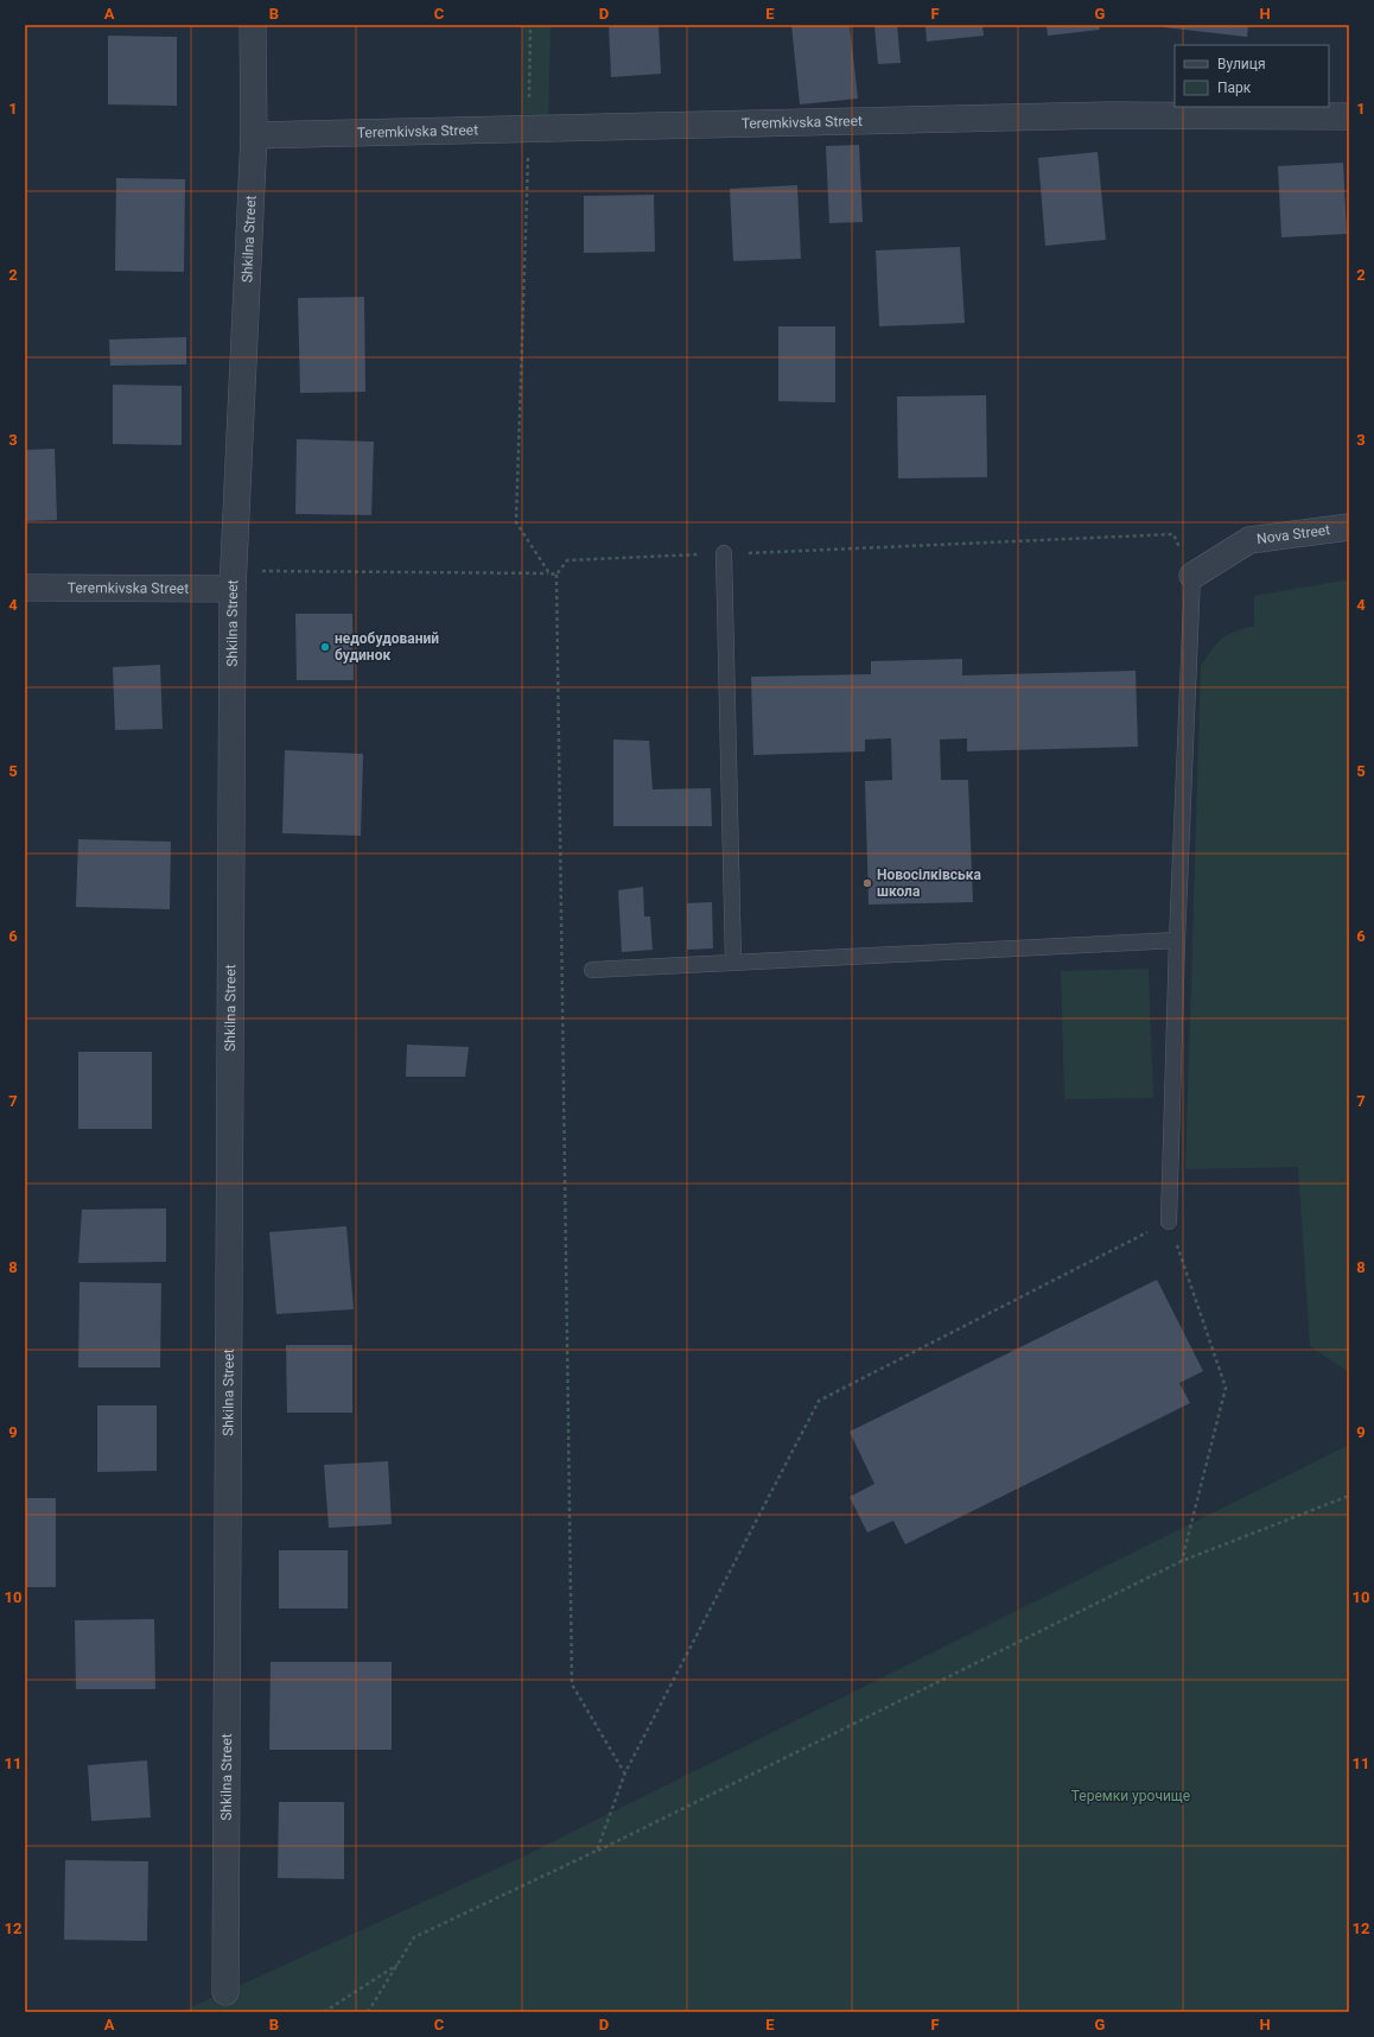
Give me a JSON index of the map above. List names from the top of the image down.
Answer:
{
  "streets": {
    "street": ["Teremkivska Street", "Shkilna Street", "Nova Street"]
  },
  "crossings": [
    ["Teremkivska Street", "Shkilna Street"]
  ],
  "parks": ["Теремки урочище"],
  "places": ["недобудований будинок", "Новосілківська школа"],
  "legend": ["Вулиця", "Парк"],
  "grid": {
    "columns": [
      "A",
      "B",
      "C",
      "D",
      "E",
      "F",
      "G",
      "H"
    ],
    "rows": [
      "1",
      "2",
      "3",
      "4",
      "5",
      "6",
      "7",
      "8",
      "9",
      "10",
      "11",
      "12"
    ]
  }
}
